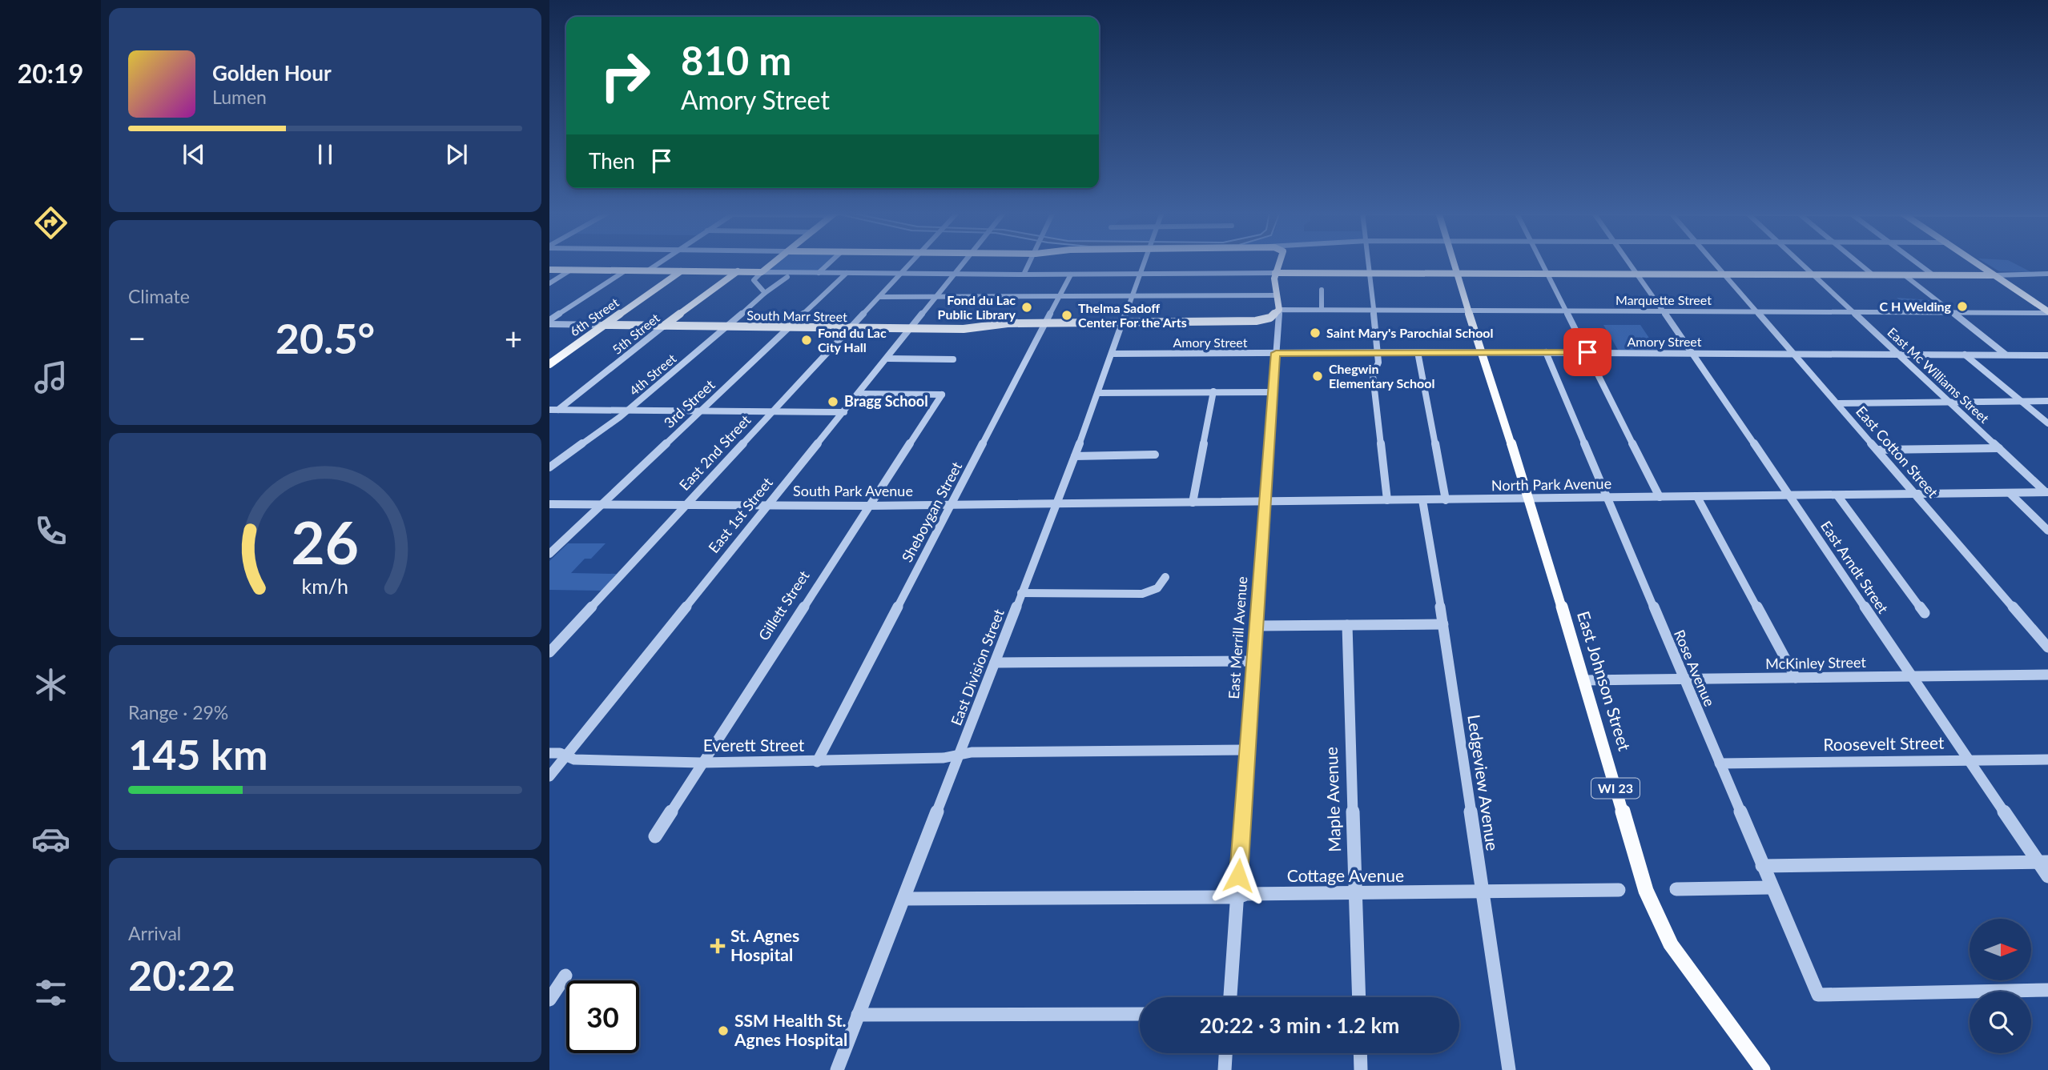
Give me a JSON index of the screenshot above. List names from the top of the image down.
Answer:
{
  "streets": {
    "main road": [
      "South Marr Street",
      "6th Street",
      "5th Street",
      "East Merrill Avenue",
      "East Johnson Street",
      "WI 23"
    ],
    "street": [
      "Marquette Street",
      "Amory Street",
      "4th Street",
      "East Mc Williams Street",
      "3rd Street",
      "East Cotton Street",
      "East 2nd Street",
      "North Park Avenue",
      "South Park Avenue",
      "Sheboygan Street",
      "East 1st Street",
      "East Arndt Street",
      "Gillett Street",
      "McKinley Street",
      "East Division Street",
      "Rose Avenue",
      "Roosevelt Street",
      "Everett Street",
      "Ledgeview Avenue",
      "Maple Avenue",
      "Cottage Avenue"
    ]
  },
  "crossings": [
    ["Marquette Street", "East Mc Williams Street"],
    ["Marquette Street", "East Cotton Street"],
    ["Marquette Street", "East Arndt Street"],
    ["Marquette Street", "East Merrill Avenue"],
    ["Marquette Street", "East Johnson Street"],
    ["Marquette Street", "WI 23"],
    ["South Marr Street", "6th Street"],
    ["South Marr Street", "5th Street"],
    ["South Marr Street", "4th Street"],
    ["South Marr Street", "3rd Street"],
    ["South Marr Street", "East 2nd Street"],
    ["South Marr Street", "Sheboygan Street"],
    ["South Marr Street", "East 1st Street"],
    ["South Marr Street", "East Merrill Avenue"],
    ["South Marr Street", "East Division Street"],
    ["Amory Street", "East Mc Williams Street"],
    ["Amory Street", "East Cotton Street"],
    ["Amory Street", "East Arndt Street"],
    ["Amory Street", "East Merrill Avenue"],
    ["Amory Street", "East Division Street"],
    ["Amory Street", "Rose Avenue"],
    ["Amory Street", "East Johnson Street"],
    ["East Mc Williams Street", "North Park Avenue"],
    ["3rd Street", "South Park Avenue"],
    ["East Cotton Street", "North Park Avenue"],
    ["East 2nd Street", "South Park Avenue"],
    ["North Park Avenue", "South Park Avenue"],
    ["North Park Avenue", "East Arndt Street"],
    ["North Park Avenue", "East Merrill Avenue"],
    ["North Park Avenue", "East Division Street"],
    ["North Park Avenue", "Rose Avenue"],
    ["North Park Avenue", "East Johnson Street"],
    ["North Park Avenue", "Ledgeview Avenue"],
    ["South Park Avenue", "Sheboygan Street"],
    ["South Park Avenue", "East 1st Street"],
    ["South Park Avenue", "Gillett Street"],
    ["South Park Avenue", "East Division Street"],
    ["Sheboygan Street", "Everett Street"],
    ["East 1st Street", "Gillett Street"],
    ["East 1st Street", "Everett Street"],
    ["East Arndt Street", "McKinley Street"],
    ["East Arndt Street", "Roosevelt Street"],
    ["Gillett Street", "Everett Street"],
    ["East Merrill Avenue", "Everett Street"],
    ["East Merrill Avenue", "Cottage Avenue"],
    ["McKinley Street", "Rose Avenue"],
    ["McKinley Street", "East Johnson Street"],
    ["East Division Street", "Everett Street"],
    ["East Division Street", "Cottage Avenue"],
    ["Rose Avenue", "Roosevelt Street"],
    ["East Johnson Street", "WI 23"],
    ["Ledgeview Avenue", "Cottage Avenue"],
    ["Maple Avenue", "Cottage Avenue"]
  ],
  "places": {
    "other": [
      "C H Welding",
      "Fond du Lac Public Library",
      "Thelma Sadoff Center For the Arts",
      "Saint Mary's Parochial School",
      "Fond du Lac City Hall",
      "Chegwin Elementary School",
      "Bragg School",
      "SSM Health St. Agnes Hospital"
    ],
    "health": ["St. Agnes Hospital"]
  },
  "north": "right",
  "page": {
    "tabs": "20:19",
    "turn": ["810 m", "Amory Street"],
    "song": ["Golden Hour", "Lumen"],
    "then": "Then",
    "tile": [
      "Climate",
      ["Range · 29%", "145 km"],
      ["Arrival", "20:22"]
    ],
    "heat": ["−", "20.5°", "+"],
    "limit": "30",
    "trip": "20:22 · 3 min · 1.2 km",
    "gauge": ["26", "km/h"]
  }
}
